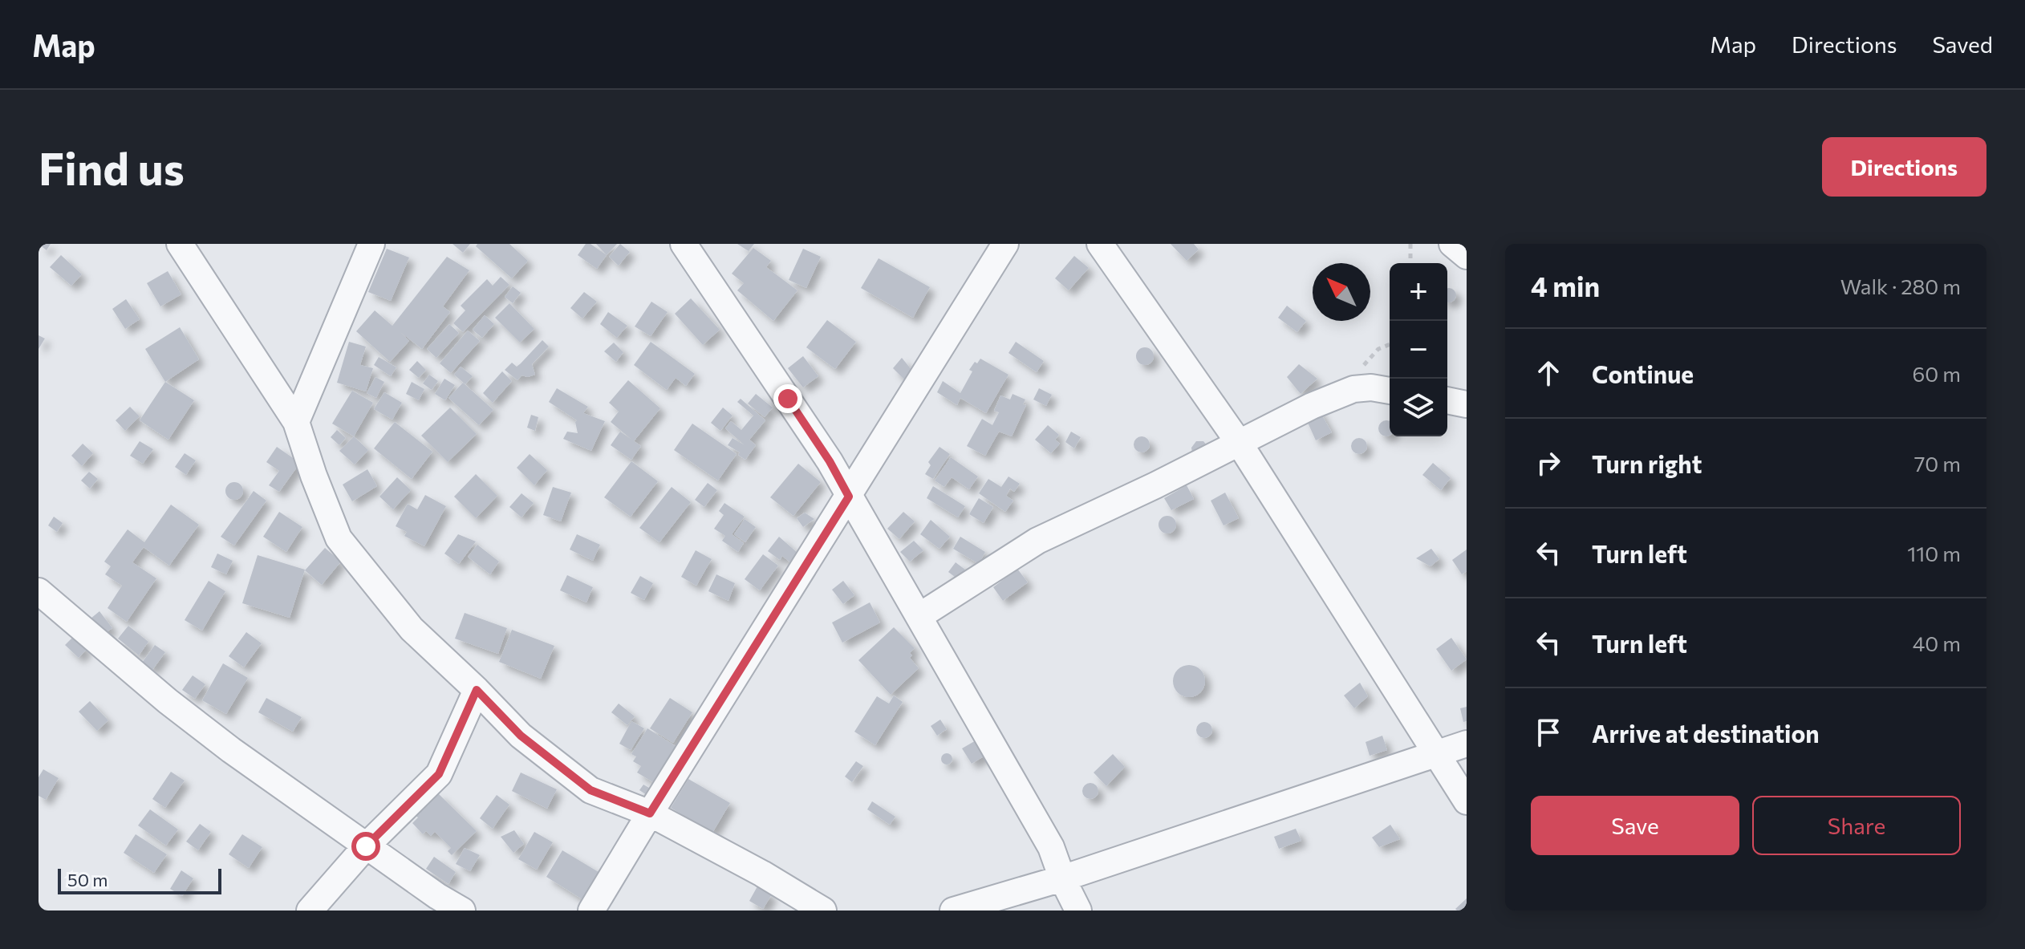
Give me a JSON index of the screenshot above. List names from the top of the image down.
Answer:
{
  "scale_bar": "50 m",
  "north": "top left",
  "page": {
    "header": "Map",
    "nav": ["Map", "Directions", "Saved"],
    "buttons": [
      "Directions",
      ["Save", "Share"]
    ],
    "title": "Find us",
    "heading": ["4 min", "Walk · 280 m"],
    "map_buttons": ["+", "−"],
    "list": [
      ["Continue", "60 m"],
      ["Turn right", "70 m"],
      ["Turn left", "110 m"],
      ["Turn left", "40 m"],
      "Arrive at destination"
    ],
    "scale": "50 m"
  }
}
